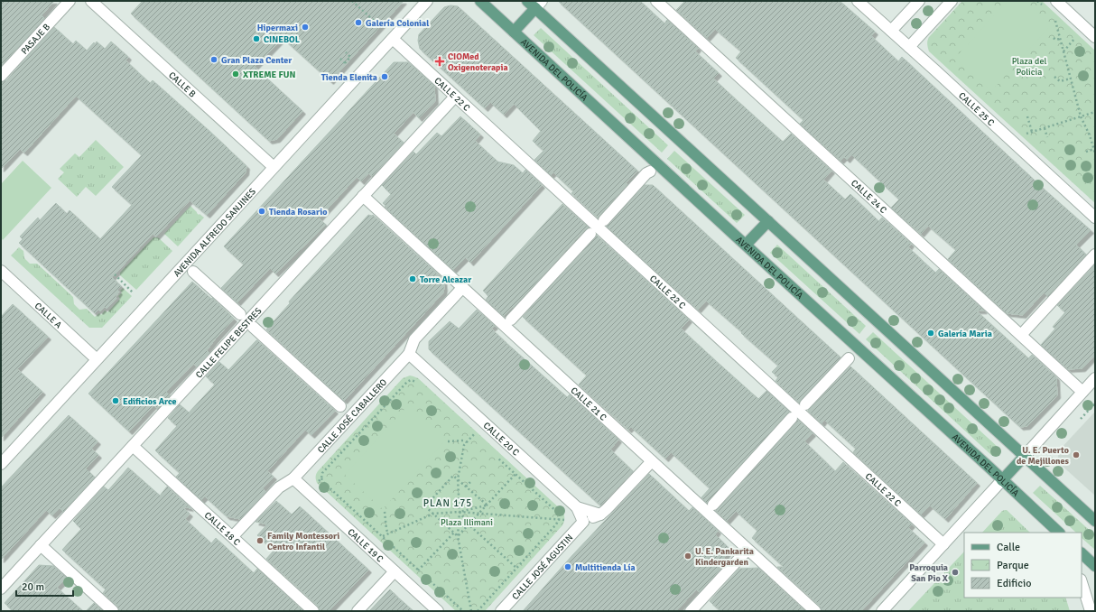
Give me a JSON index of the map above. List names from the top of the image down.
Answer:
{
  "streets": {
    "main road": ["AVENIDA DEL POLICÍA"],
    "street": [
      "PASAJE B",
      "CALLE B",
      "CALLE 22 C",
      "CALLE 25 C",
      "CALLE 24 C",
      "AVENIDA ALFREDO SANJINES",
      "CALLE A",
      "CALLE FELIPE BESTRES",
      "CALLE 21 C",
      "CALLE JOSÉ CABALLERO",
      "CALLE 20 C",
      "CALLE 18 C",
      "CALLE 19 C",
      "CALLE JOSÉ AGUSTIN"
    ]
  },
  "crossings": [
    ["CALLE B", "AVENIDA ALFREDO SANJINES"],
    ["CALLE 22 C", "AVENIDA ALFREDO SANJINES"],
    ["CALLE 22 C", "CALLE FELIPE BESTRES"],
    ["AVENIDA ALFREDO SANJINES", "CALLE A"],
    ["CALLE FELIPE BESTRES", "CALLE 21 C"],
    ["CALLE FELIPE BESTRES", "CALLE 18 C"],
    ["CALLE 21 C", "CALLE JOSÉ CABALLERO"],
    ["CALLE 21 C", "CALLE JOSÉ AGUSTIN"],
    ["CALLE JOSÉ CABALLERO", "CALLE 20 C"],
    ["CALLE JOSÉ CABALLERO", "CALLE 18 C"],
    ["CALLE JOSÉ CABALLERO", "CALLE 19 C"],
    ["CALLE 20 C", "CALLE JOSÉ AGUSTIN"]
  ],
  "districts": ["PLAN 175"],
  "parks": ["Plaza del Policia", "Plaza Illimani"],
  "places": {
    "other": [
      "Galería Colonial",
      "Hipermaxi",
      "CINEBOL",
      "Gran Plaza Center",
      "XTREME FUN",
      "Tienda Elenita",
      "Tienda Rosario",
      "Torre Alcazar",
      "Galería Maria",
      "Edificios Arce",
      "U. E. Puerto de Mejillones",
      "Family Montessori Centro Infantil",
      "U. E. Pankarita Kindergarden",
      "Multitienda Lía",
      "Parroquia San Pio X"
    ],
    "health": ["CIOMed Oxigenoterapia"]
  },
  "legend": ["Calle", "Parque", "Edificio"],
  "scale_bar": "20 m"
}
